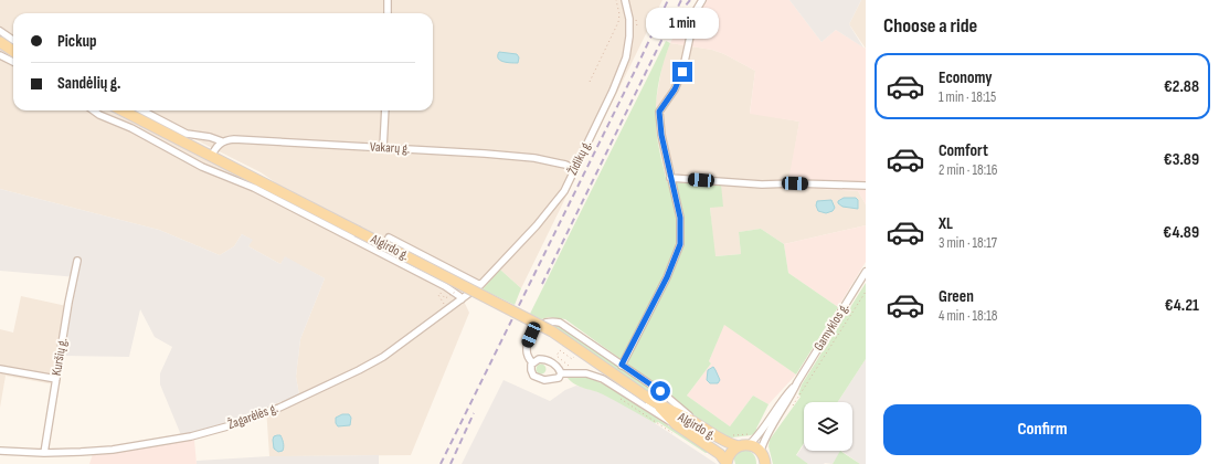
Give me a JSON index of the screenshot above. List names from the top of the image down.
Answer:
{
  "streets": {
    "main road": ["Algirdo g."],
    "street": [
      "Vakarų g.",
      "Židikų g.",
      "Gamyklos g.",
      "Kuršių g.",
      "Žagarėlės g."
    ]
  },
  "crossings": [
    ["Vakarų g.", "Židikų g."],
    ["Židikų g.", "Žagarėlės g."],
    ["Algirdo g.", "Gamyklos g."],
    ["Kuršių g.", "Žagarėlės g."]
  ],
  "page": {
    "heading": "Choose a ride",
    "bubble": "1 min",
    "banner": ["Pickup", "Sandėlių g."],
    "list": [
      {
        "name": "Economy",
        "note": "1 min · 18:15",
        "value": "€2.88"
      },
      {
        "name": "Comfort",
        "note": "2 min · 18:16",
        "value": "€3.89"
      },
      {
        "name": "XL",
        "note": "3 min · 18:17",
        "value": "€4.89"
      },
      {
        "name": "Green",
        "note": "4 min · 18:18",
        "value": "€4.21"
      }
    ],
    "buttons": "Confirm"
  }
}
